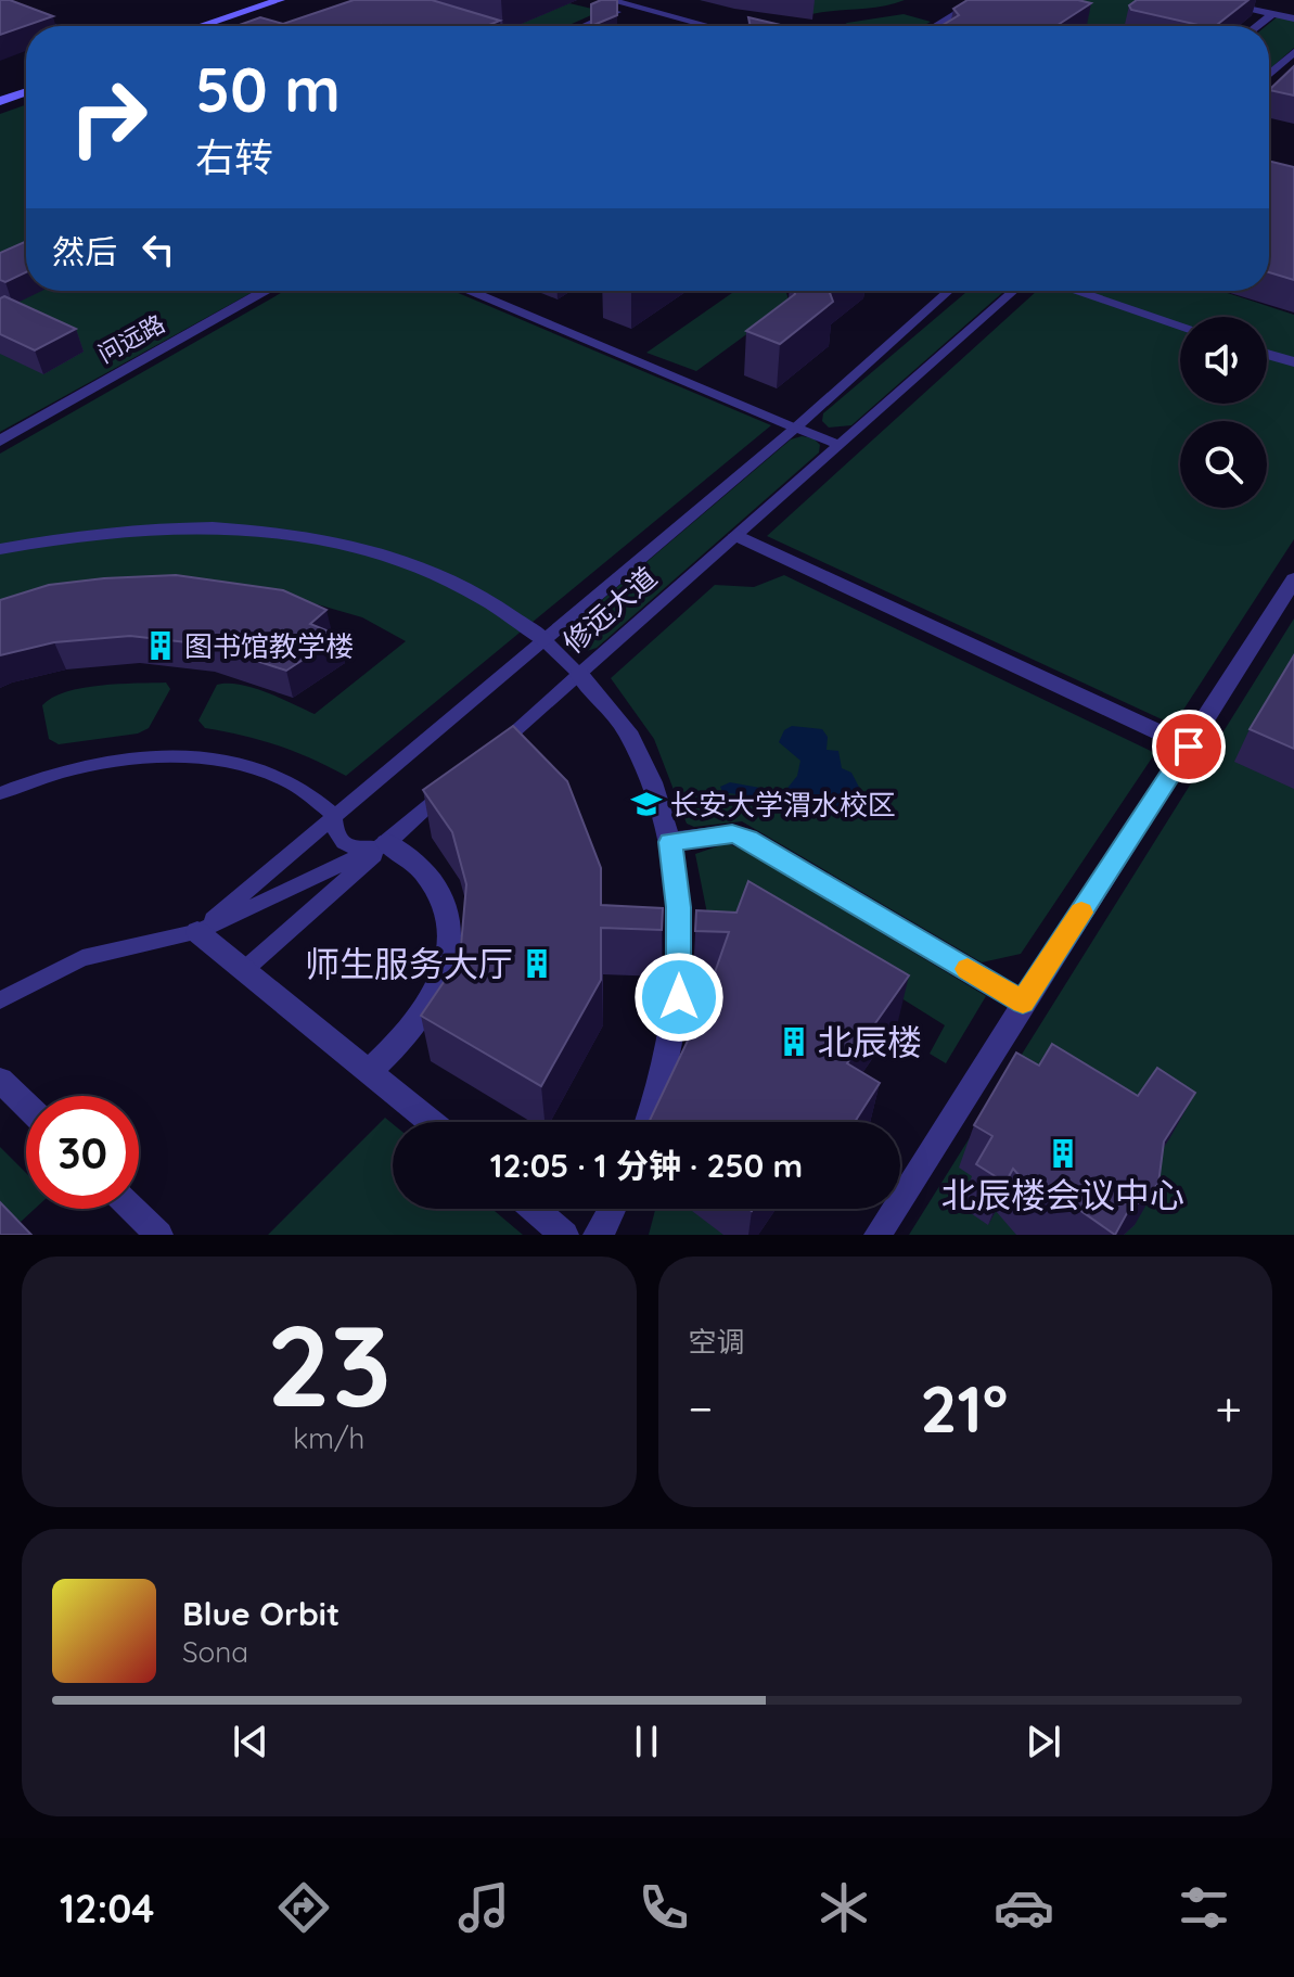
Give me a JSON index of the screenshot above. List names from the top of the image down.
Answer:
{
  "streets": {
    "street": ["问远路", "修远大道"]
  },
  "places": {
    "building": [
      "图书馆教学楼",
      "师生服务大厅",
      "北辰楼",
      "北辰楼会议中心"
    ],
    "school or university": ["长安大学渭水校区"]
  },
  "page": {
    "turn": ["50 m", "右转"],
    "then": "然后",
    "limit": "30",
    "trip": "12:05 · 1 分钟 · 250 m",
    "tile": [
      ["23", "km/h"],
      "空调"
    ],
    "heat": ["−", "21°", "+"],
    "song": ["Blue Orbit", "Sona"],
    "tabs": "12:04"
  }
}
